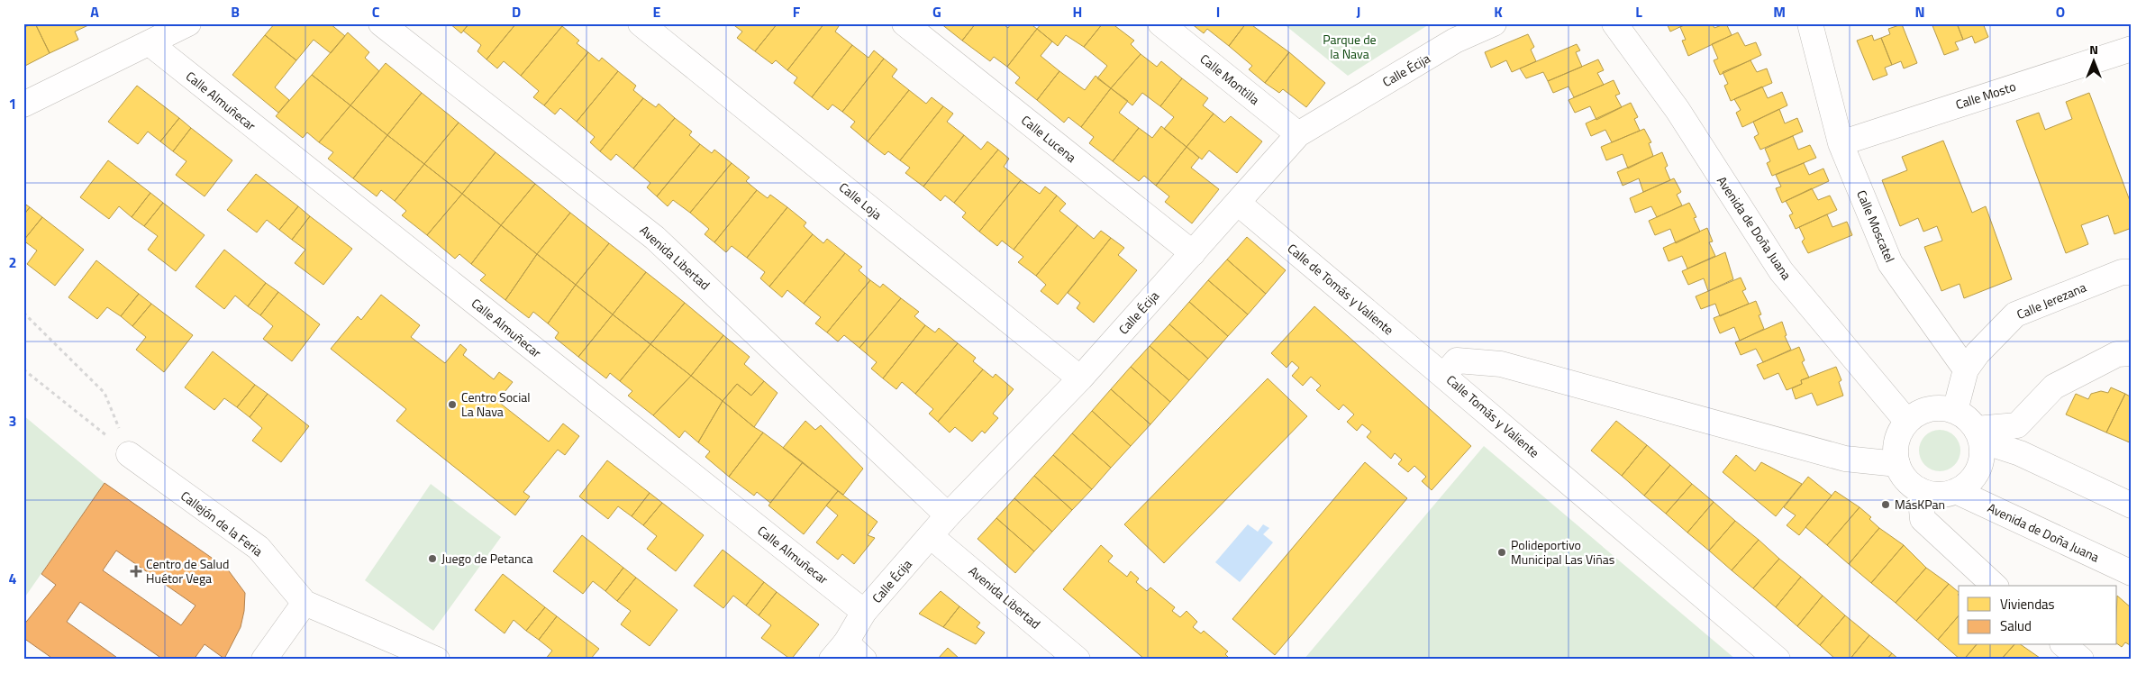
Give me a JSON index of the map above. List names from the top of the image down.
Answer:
{
  "streets": {
    "street": [
      "Calle Écija",
      "Calle Montilla",
      "Calle Mosto",
      "Calle Almuñecar",
      "Calle Lucena",
      "Calle Loja",
      "Calle Moscatel",
      "Avenida de Doña Juana",
      "Avenida Libertad",
      "Calle de Tomás y Valiente",
      "Calle Jerezana",
      "Calle Tomás y Valiente",
      "Callejón de la Feria"
    ]
  },
  "crossings": [
    ["Calle Écija", "Calle Montilla"],
    ["Calle Écija", "Calle Almuñecar"],
    ["Calle Écija", "Calle Lucena"],
    ["Calle Écija", "Calle Loja"],
    ["Calle Écija", "Avenida Libertad"],
    ["Calle Écija", "Calle de Tomás y Valiente"],
    ["Calle Mosto", "Calle Moscatel"],
    ["Calle Moscatel", "Calle Jerezana"],
    ["Avenida de Doña Juana", "Calle Tomás y Valiente"],
    ["Calle de Tomás y Valiente", "Calle Tomás y Valiente"]
  ],
  "parks": ["Parque de la Nava"],
  "places": {
    "other": [
      "Centro Social La Nava",
      "MásKPan",
      "Polideportivo Municipal Las Viñas",
      "Juego de Petanca"
    ],
    "health": ["Centro de Salud Huétor Vega"]
  },
  "legend": ["Viviendas", "Salud"],
  "north": "top",
  "grid": {
    "columns": [
      "A",
      "B",
      "C",
      "D",
      "E",
      "F",
      "G",
      "H",
      "I",
      "J",
      "K",
      "L",
      "M",
      "N",
      "O"
    ],
    "rows": [
      "1",
      "2",
      "3",
      "4"
    ]
  }
}
